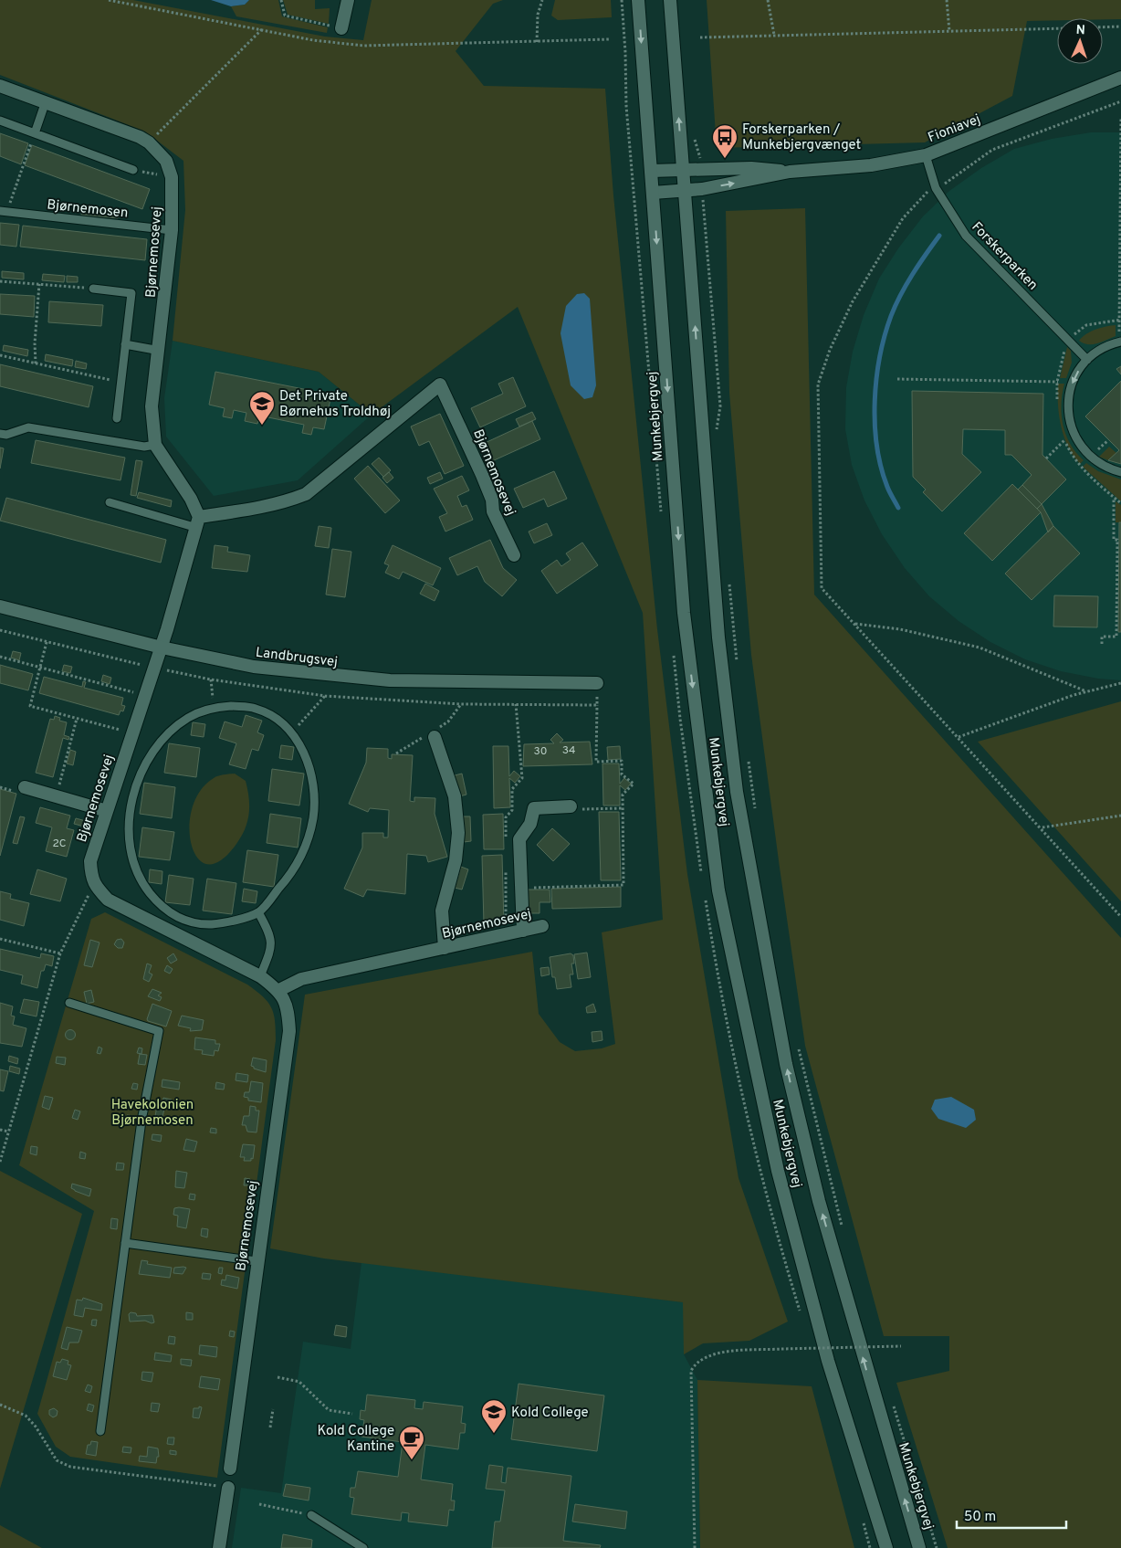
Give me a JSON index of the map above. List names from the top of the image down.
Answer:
{
  "streets": {
    "street": [
      "Fioniavej",
      "Bjørnemosevej",
      "Munkebjergvej",
      "Landbrugsvej"
    ],
    "lane": ["Bjørnemosen", "Forskerparken"]
  },
  "crossings": [
    ["Fioniavej", "Forskerparken"],
    ["Fioniavej", "Munkebjergvej"],
    ["Bjørnemosen", "Bjørnemosevej"],
    ["Bjørnemosevej", "Landbrugsvej"]
  ],
  "parks": ["Havekolonien Bjørnemosen"],
  "places": {
    "bus stop": ["Forskerparken / Munkebjergvænget"],
    "school or university": ["Det Private Børnehus Troldhøj", "Kold College"],
    "cafe": ["Kold College Kantine"]
  },
  "house_numbers": ["34", "30", "2C"],
  "scale_bar": "50 m",
  "north": "top"
}
